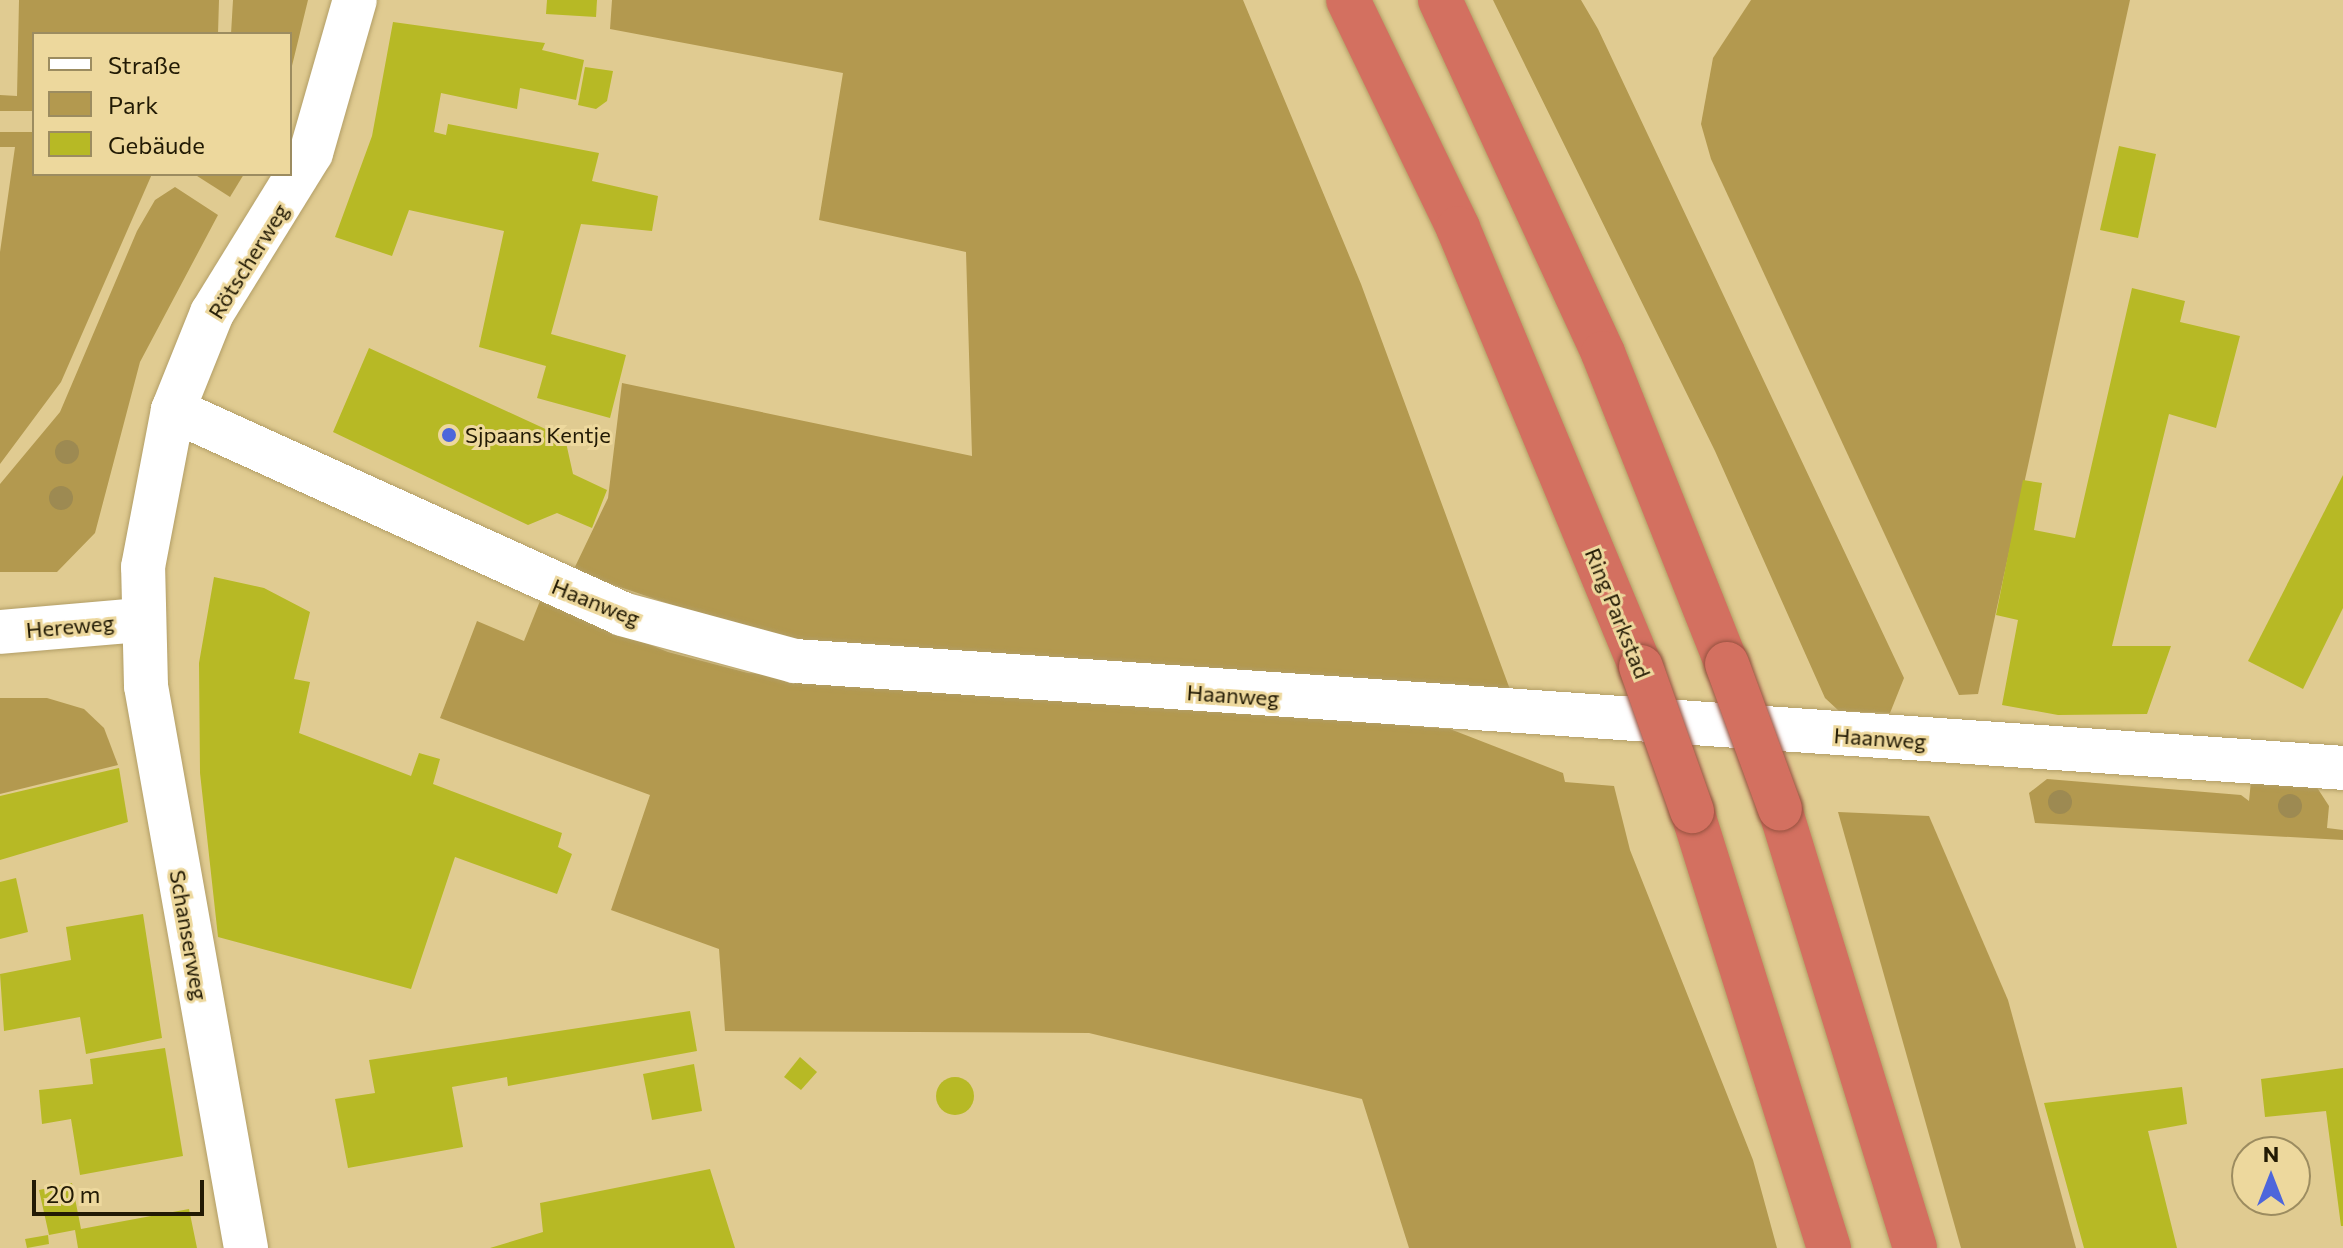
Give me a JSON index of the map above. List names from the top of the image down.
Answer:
{
  "streets": {
    "highway": ["Ring Parkstad"],
    "street": [
      "Rötscherweg",
      "Haanweg",
      "Hereweg",
      "Schanserweg"
    ]
  },
  "crossings": [
    ["Rötscherweg", "Haanweg"],
    ["Rötscherweg", "Hereweg"],
    ["Rötscherweg", "Schanserweg"],
    ["Hereweg", "Schanserweg"]
  ],
  "places": ["Sjpaans Kentje"],
  "legend": ["Straße", "Park", "Gebäude"],
  "scale_bar": "20 m",
  "north": "top"
}
